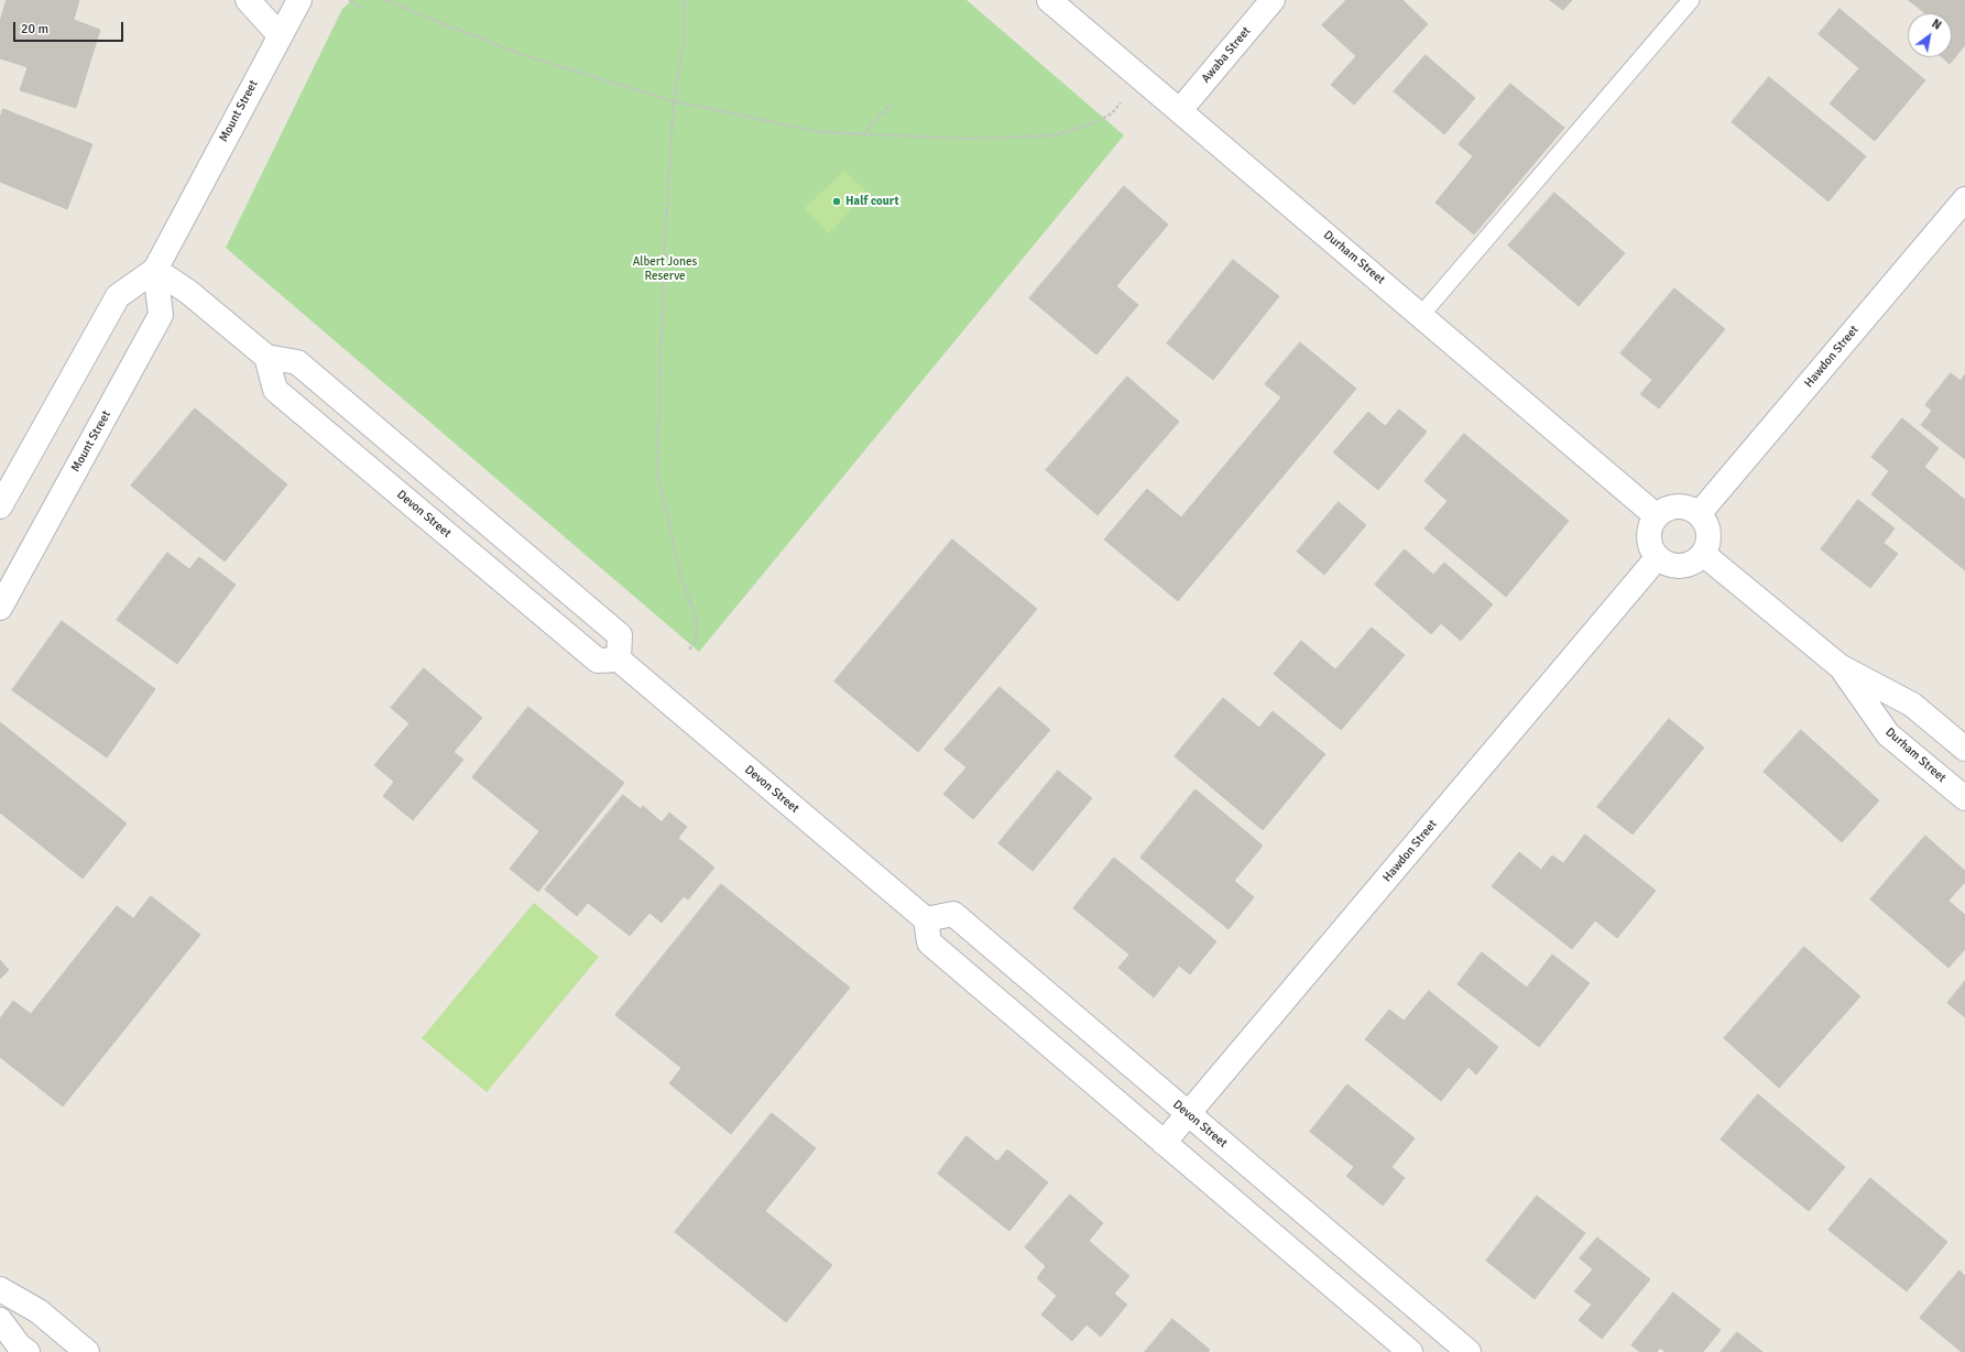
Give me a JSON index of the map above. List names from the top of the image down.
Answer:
{
  "streets": {
    "street": [
      "Awaba Street",
      "Mount Street",
      "Durham Street",
      "Hawdon Street",
      "Devon Street"
    ]
  },
  "crossings": [
    ["Awaba Street", "Durham Street"],
    ["Durham Street", "Hawdon Street"],
    ["Hawdon Street", "Devon Street"]
  ],
  "parks": ["Albert Jones Reserve"],
  "places": ["Half court"],
  "scale_bar": "20 m",
  "north": "top right"
}
